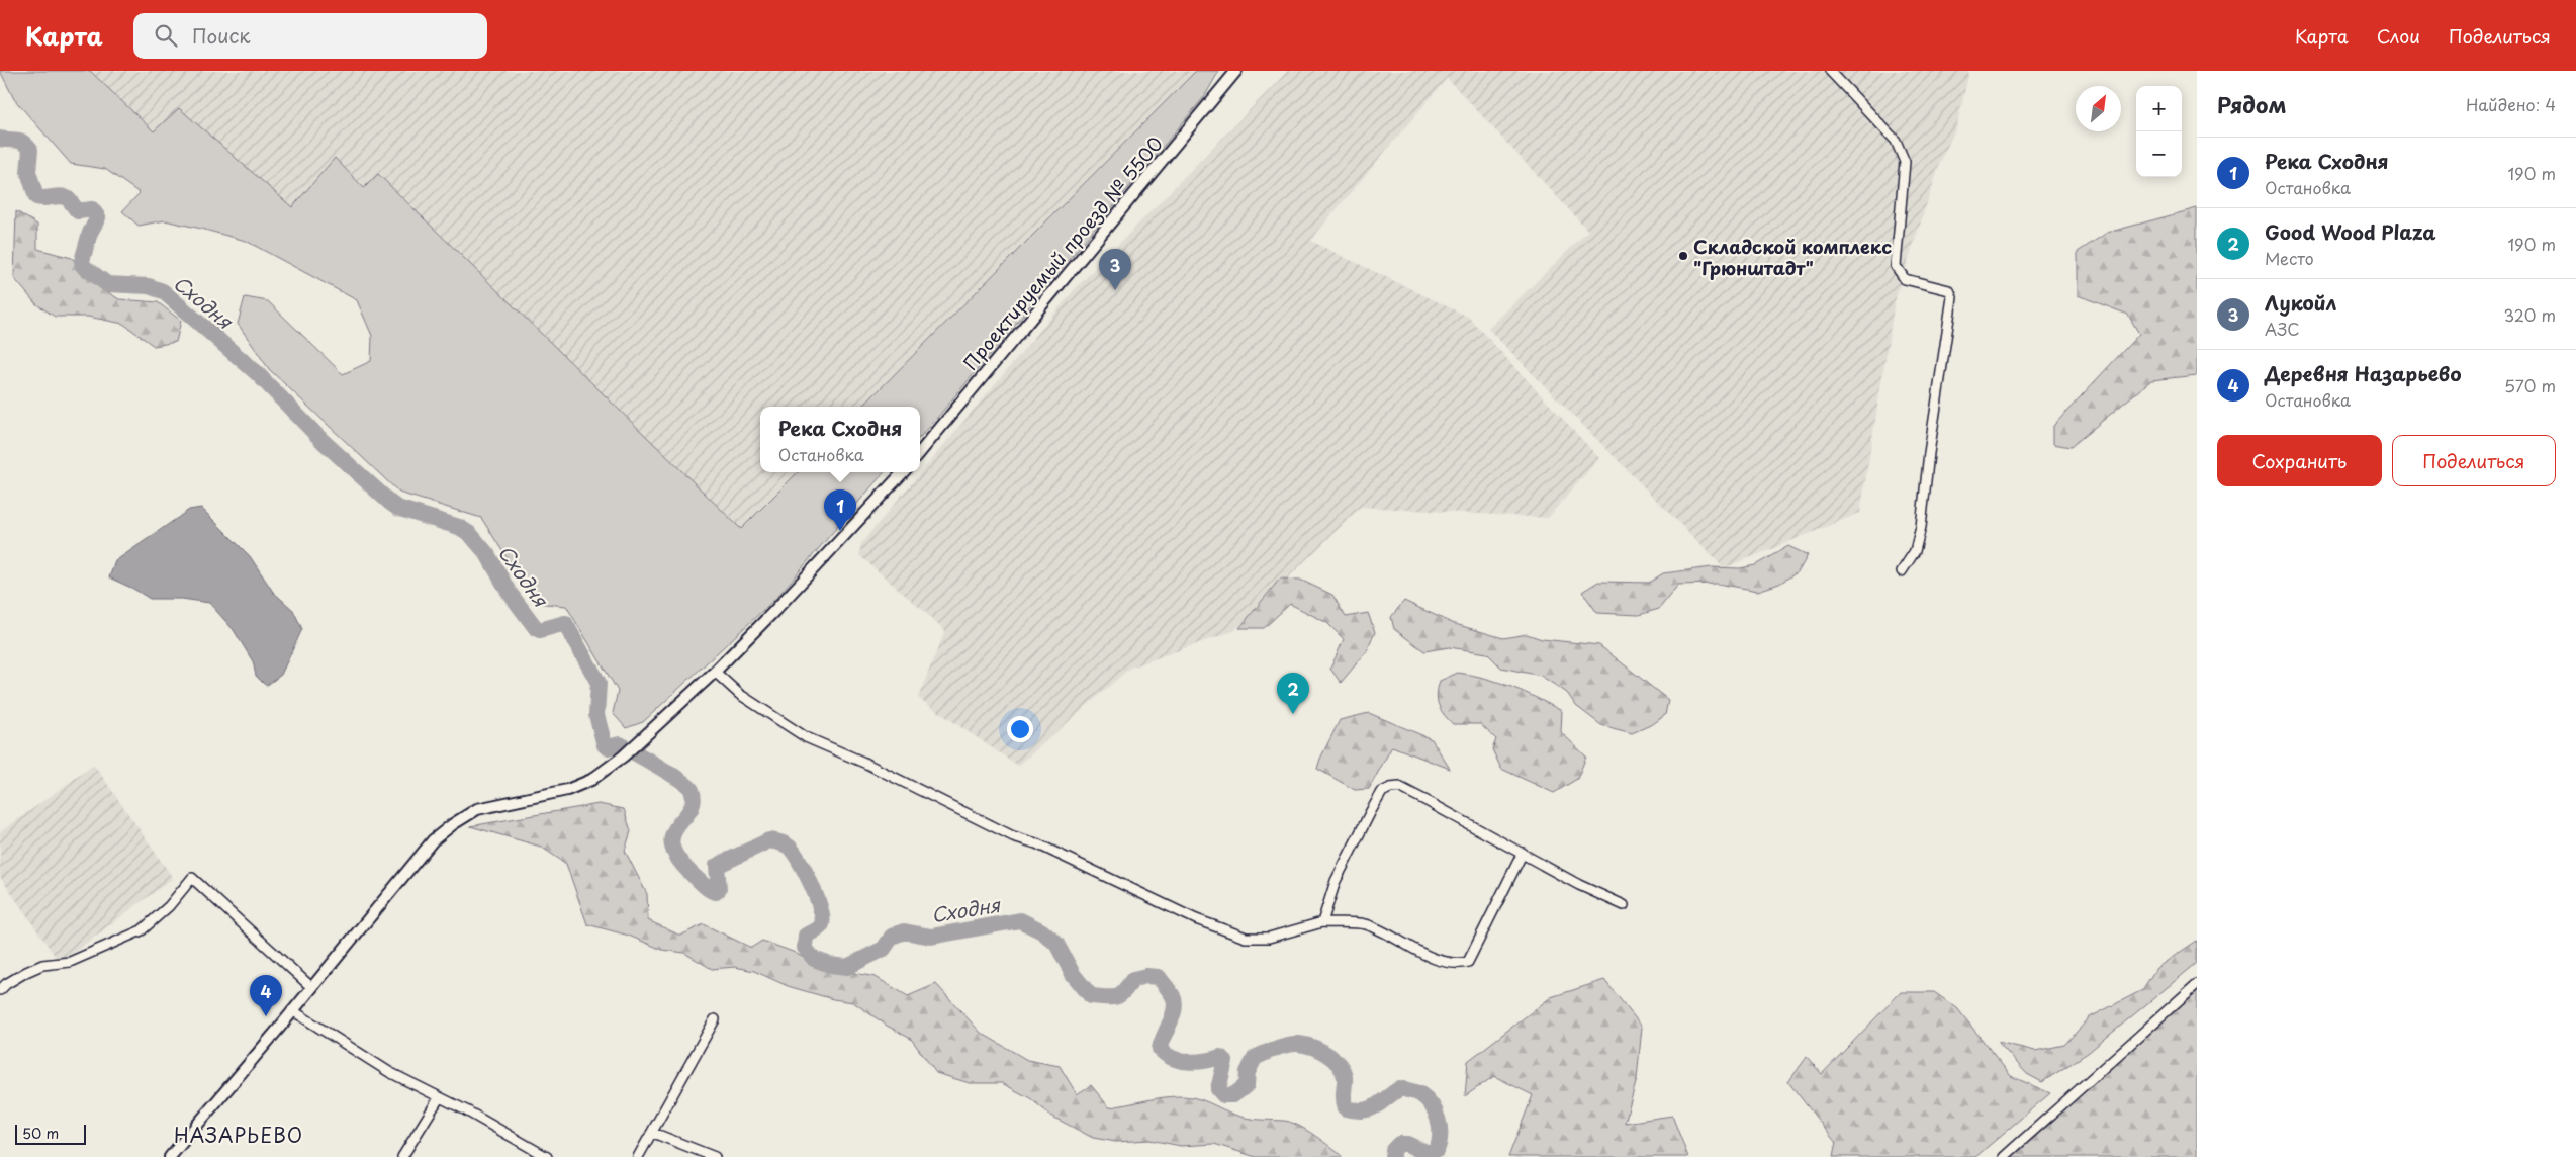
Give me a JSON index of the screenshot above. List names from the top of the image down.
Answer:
{
  "streets": {
    "street": ["Проектируемый проезд № 5500"]
  },
  "districts": ["НАЗАРЬЕВО"],
  "water": ["Сходня"],
  "places": ["Складской комплекс \"Грюнштадт\""],
  "scale_bar": "50 m",
  "north": "top right",
  "page": {
    "header": "Карта",
    "search": "Поиск",
    "nav": ["Карта", "Слои", "Поделиться"],
    "heading": ["Рядом", "Найдено: 4"],
    "map_buttons": ["+", "−"],
    "list": [
      {
        "mark": "1",
        "name": "Река Сходня",
        "note": "Остановка",
        "value": "190 m"
      },
      {
        "mark": "2",
        "name": "Good Wood Plaza",
        "note": "Место",
        "value": "190 m"
      },
      {
        "mark": "3",
        "name": "Лукойл",
        "note": "АЗС",
        "value": "320 m"
      },
      {
        "mark": "4",
        "name": "Деревня Назарьево",
        "note": "Остановка",
        "value": "570 m"
      }
    ],
    "pins": [
      "3",
      "1",
      "2",
      "4"
    ],
    "popup": ["Река Сходня", "Остановка"],
    "buttons": ["Сохранить", "Поделиться"],
    "scale": "50 m"
  }
}
